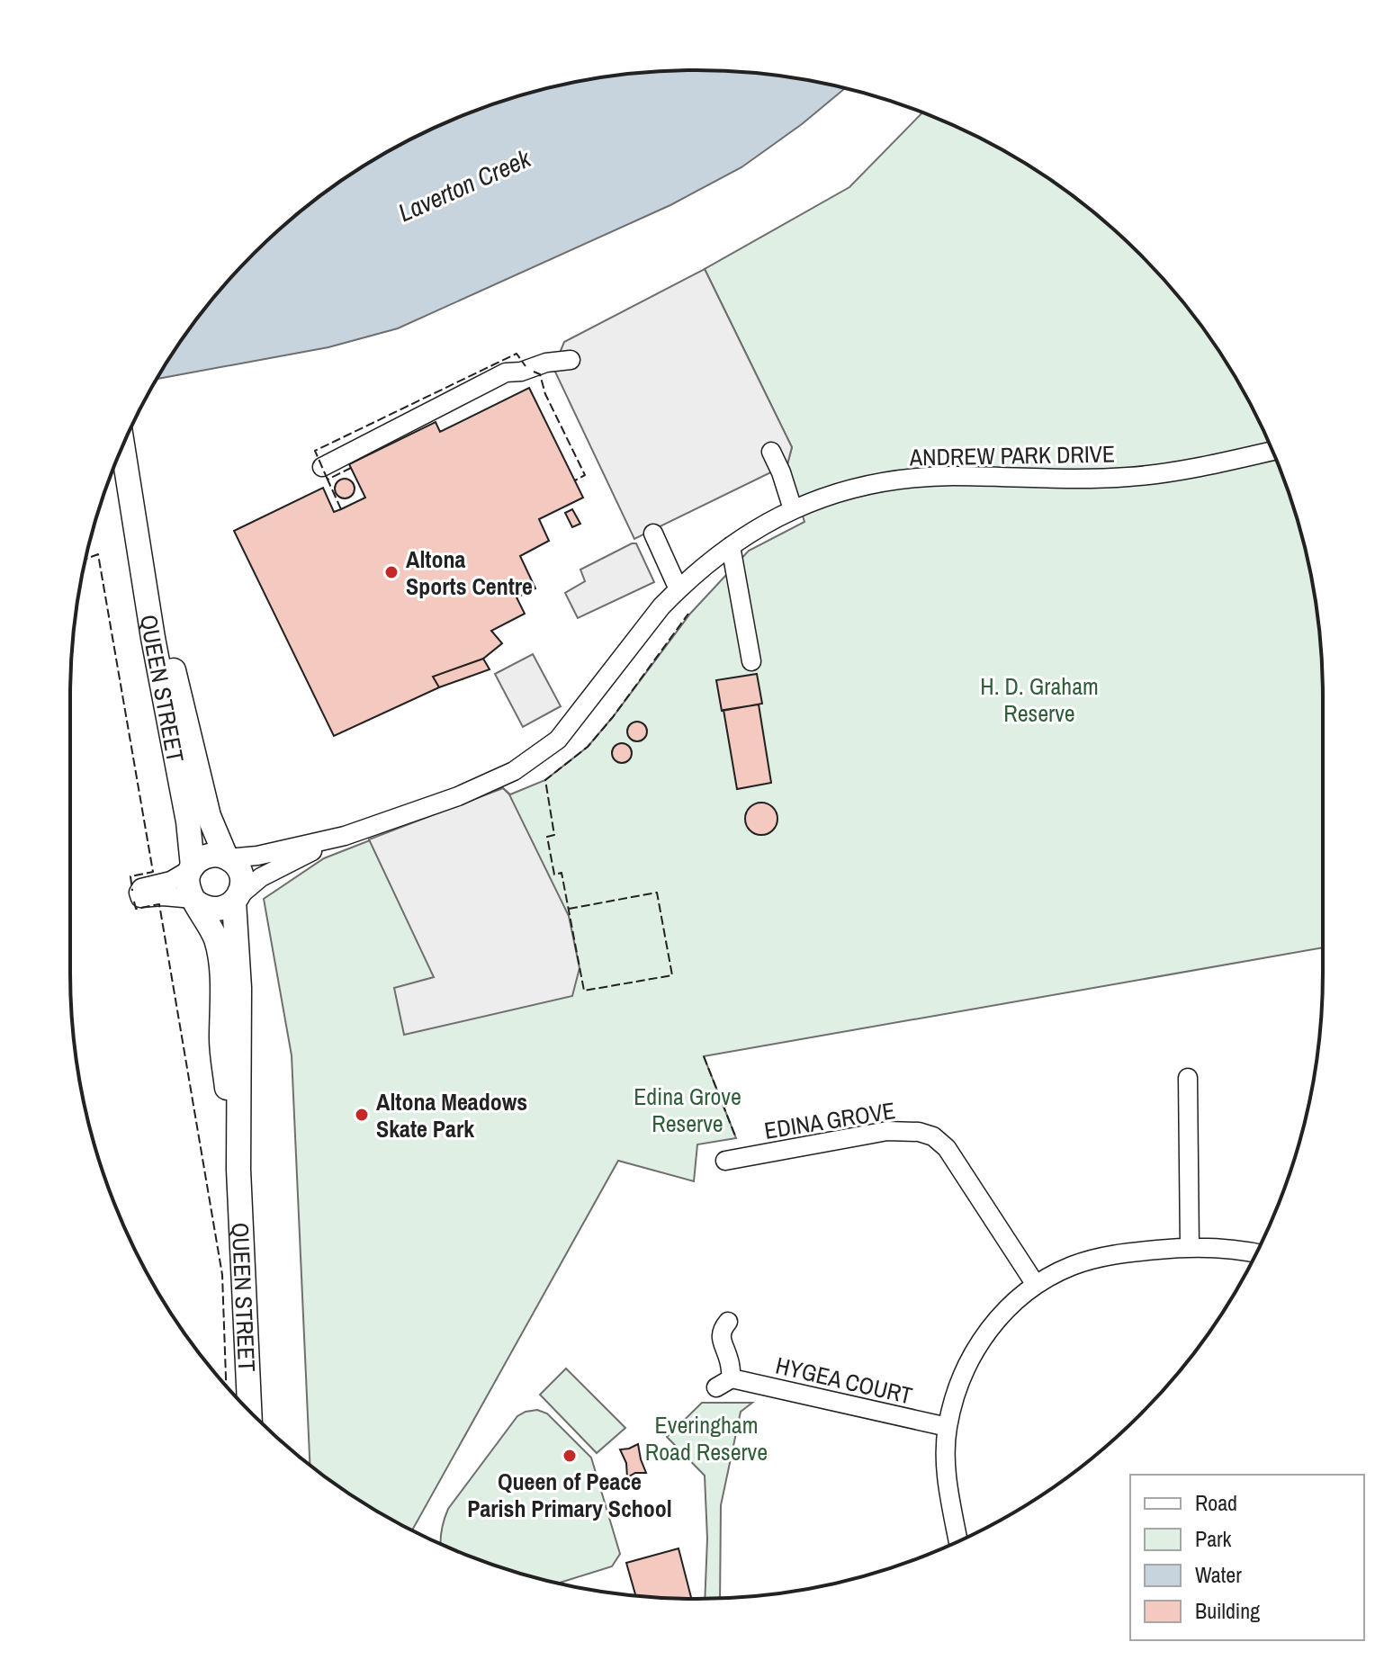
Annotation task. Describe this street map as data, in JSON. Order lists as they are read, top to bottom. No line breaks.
{"streets":{"main road":["QUEEN STREET"],"street":["ANDREW PARK DRIVE","EDINA GROVE","HYGEA COURT"]},"crossings":[["ANDREW PARK DRIVE","QUEEN STREET"]],"water":["Laverton Creek"],"parks":["H. D. Graham Reserve","Edina Grove Reserve","Everingham Road Reserve"],"places":["Altona Sports Centre","Altona Meadows Skate Park","Queen of Peace Parish Primary School"],"legend":["Road","Park","Water","Building"]}
